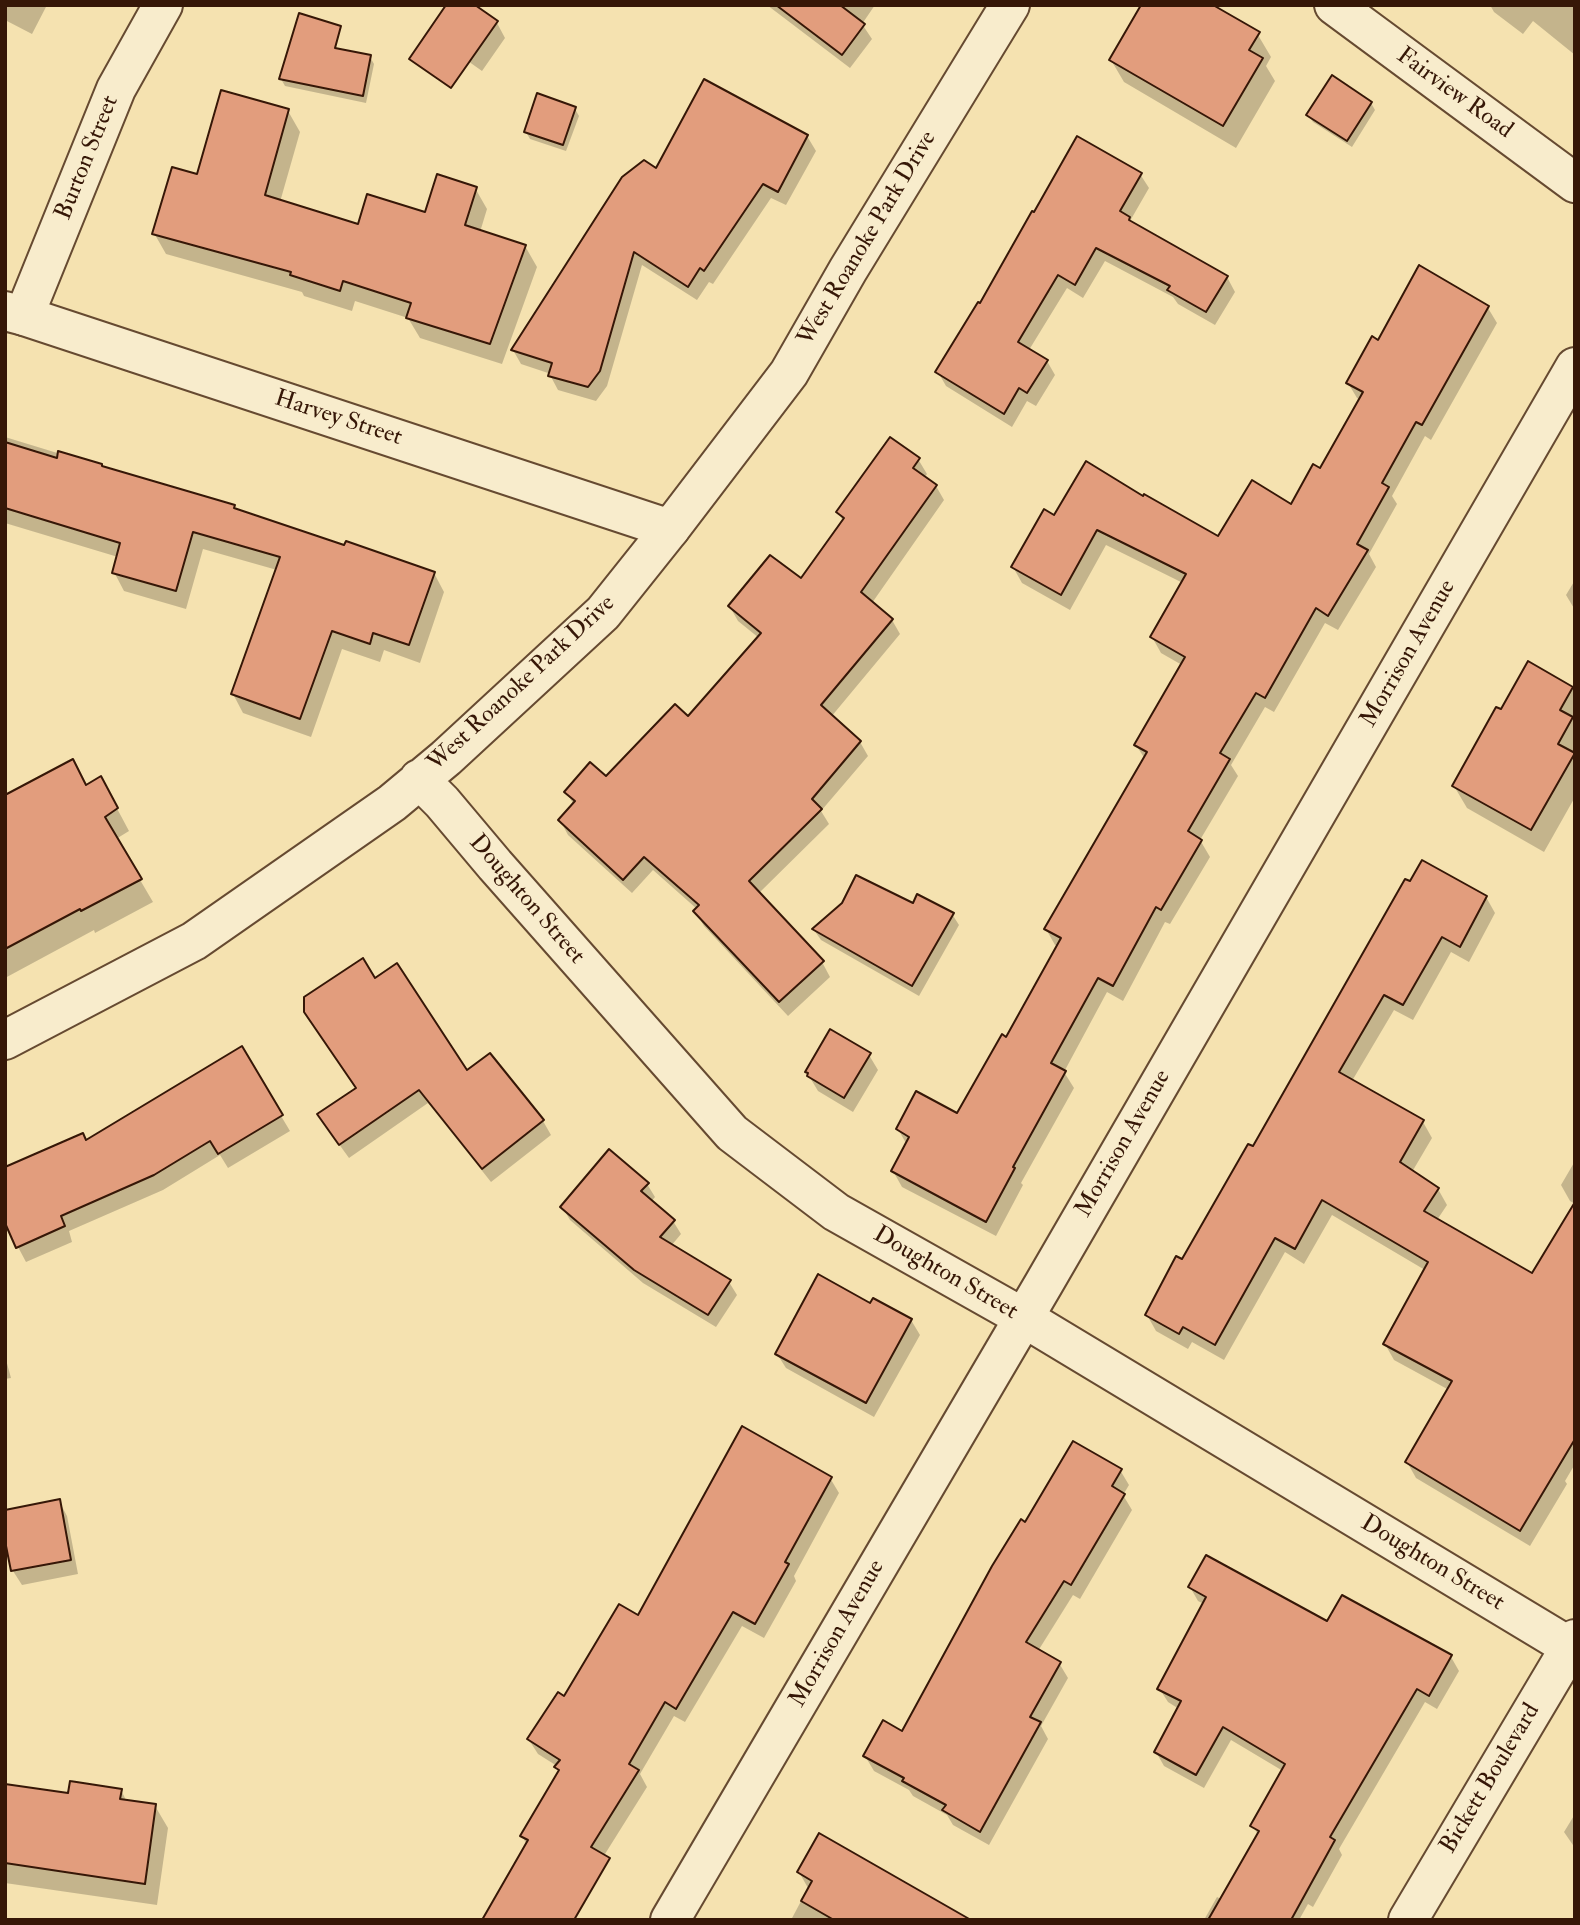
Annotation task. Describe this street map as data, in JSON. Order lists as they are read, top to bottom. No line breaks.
{"streets":{"street":["Fairview Road","Burton Street","West Roanoke Park Drive","Harvey Street","Morrison Avenue","Doughton Street","Bickett Boulevard"]},"crossings":[["Burton Street","Harvey Street"],["West Roanoke Park Drive","Harvey Street"],["West Roanoke Park Drive","Doughton Street"],["Morrison Avenue","Doughton Street"],["Doughton Street","Bickett Boulevard"]]}
